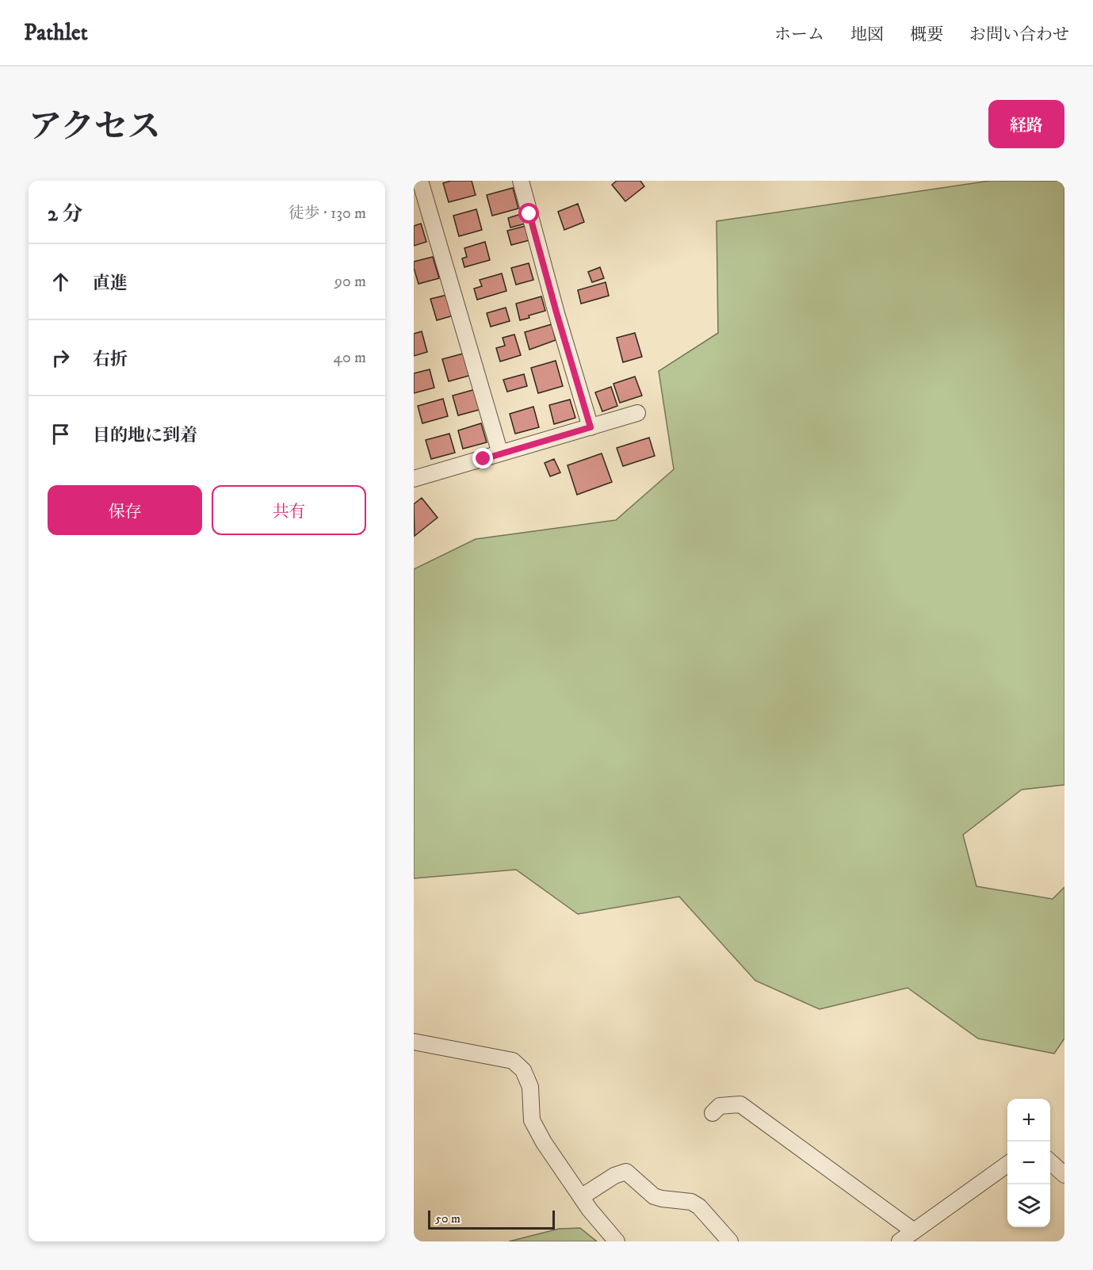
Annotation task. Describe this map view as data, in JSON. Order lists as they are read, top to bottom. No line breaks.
{"scale_bar":"50 m","page":{"header":"Pathlet","nav":["ホーム","地図","概要","お問い合わせ"],"title":"アクセス","buttons":["経路",["保存","共有"]],"heading":["2 分","徒歩 · 130 m"],"list":[["直進","90 m"],["右折","40 m"],"目的地に到着"],"map_buttons":["+","−"],"scale":"50 m"}}
